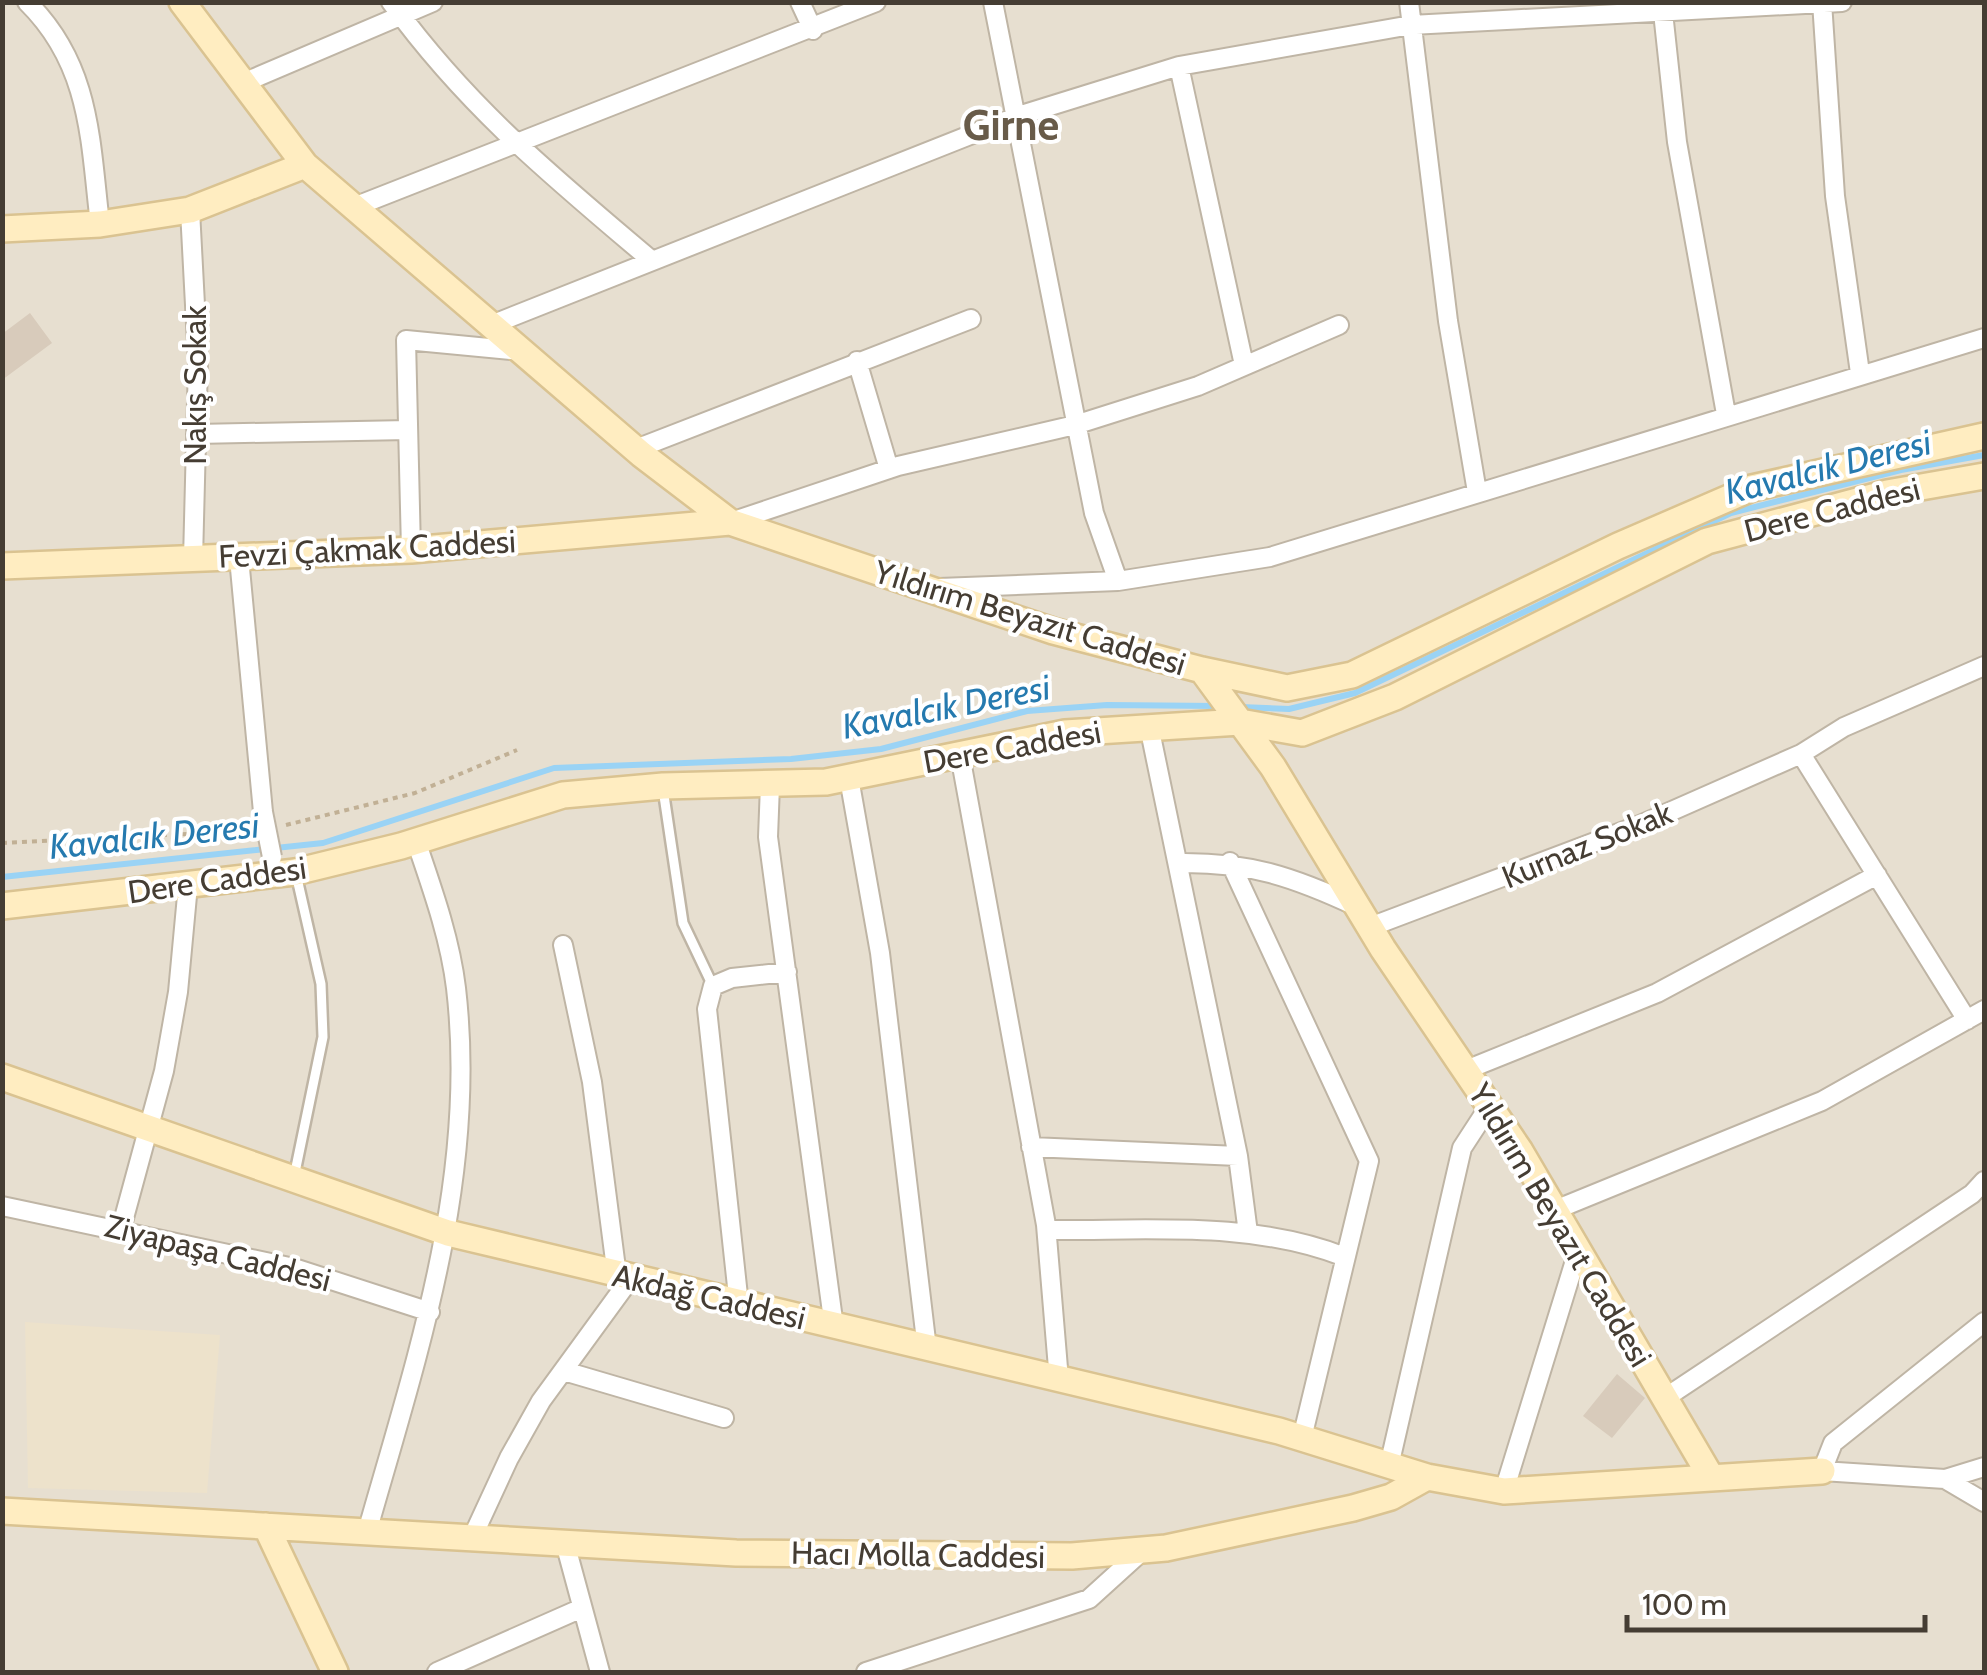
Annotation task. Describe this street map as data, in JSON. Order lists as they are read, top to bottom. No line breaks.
{"streets":{"street":["Nakış Sokak","Dere Caddesi","Fevzi Çakmak Caddesi","Yıldırım Beyazıt Caddesi","Kurnaz Sokak","Ziyapaşa Caddesi","Akdağ Caddesi","Hacı Molla Caddesi"]},"crossings":[["Nakış Sokak","Fevzi Çakmak Caddesi"],["Dere Caddesi","Yıldırım Beyazıt Caddesi"],["Fevzi Çakmak Caddesi","Yıldırım Beyazıt Caddesi"],["Yıldırım Beyazıt Caddesi","Kurnaz Sokak"],["Akdağ Caddesi","Hacı Molla Caddesi"]],"districts":["Girne"],"water":["Kavalcık Deresi"],"scale_bar":"100 m"}
